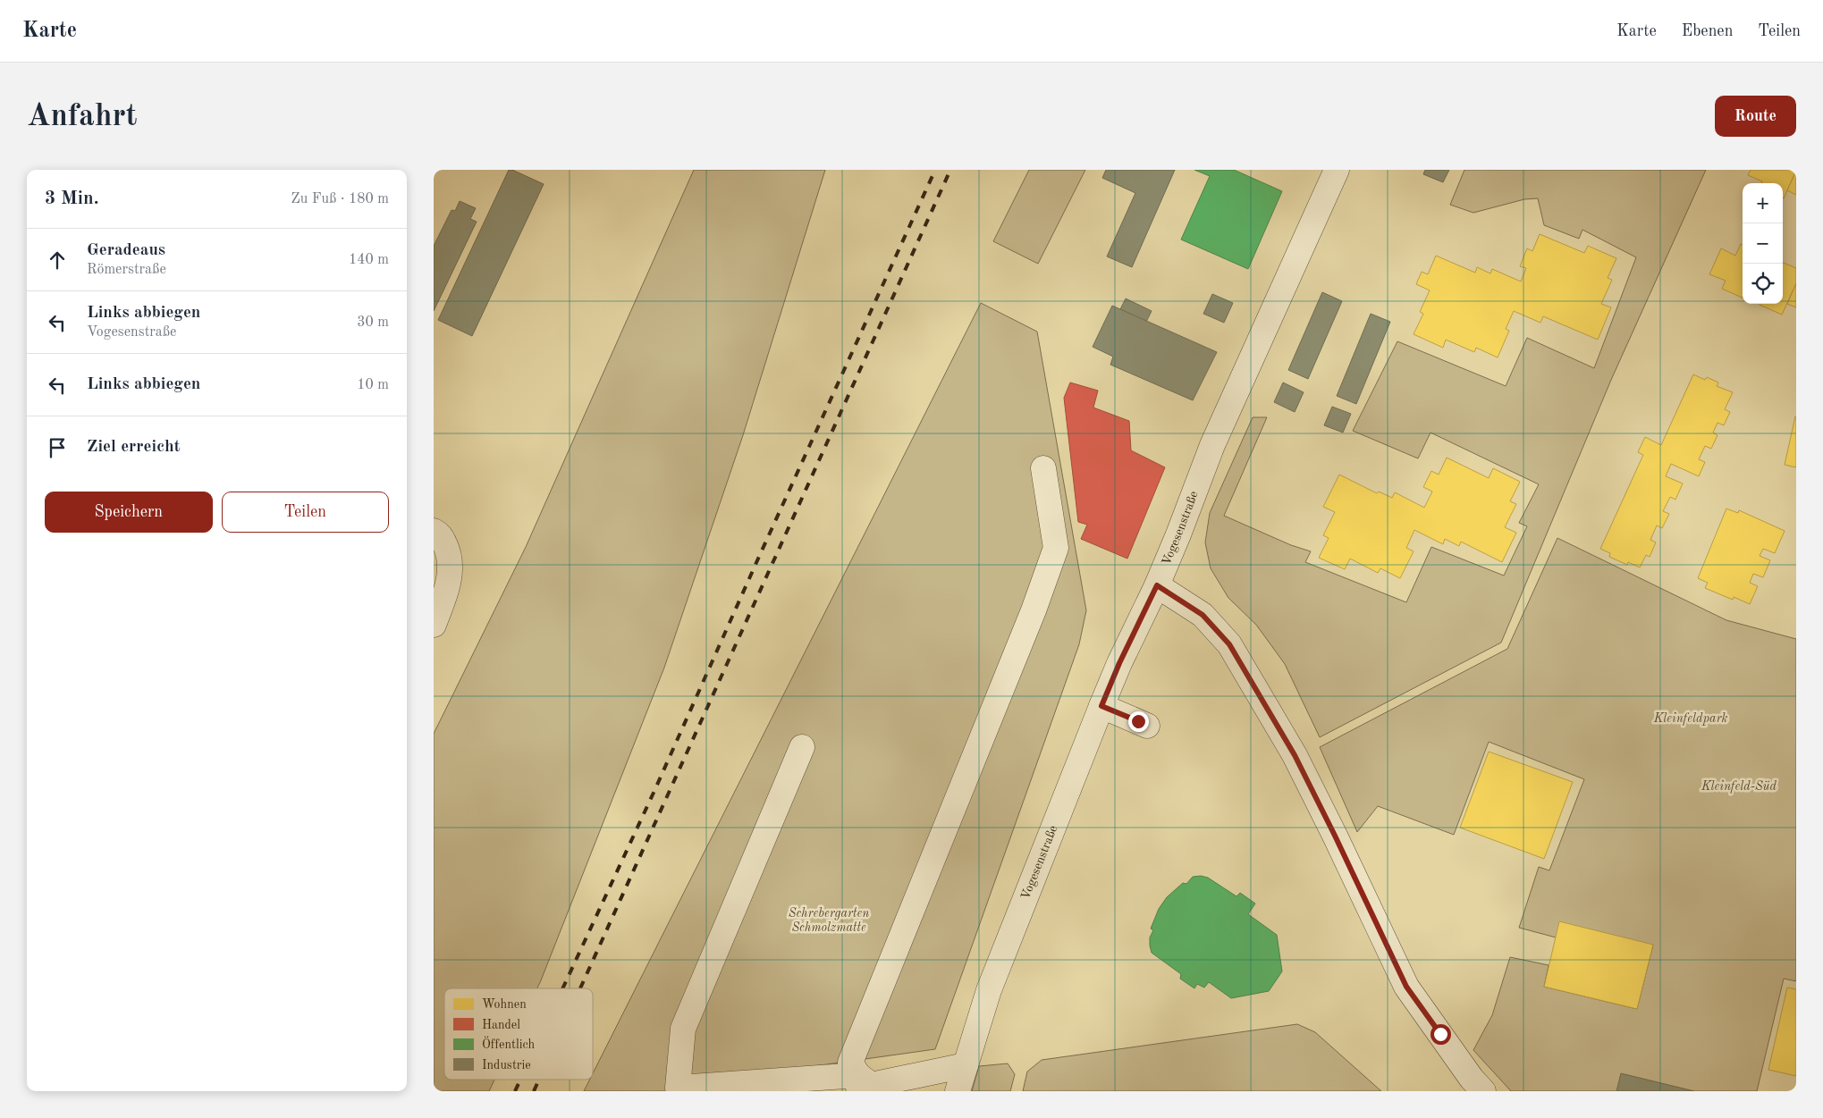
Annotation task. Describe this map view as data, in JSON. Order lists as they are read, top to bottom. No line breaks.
{"streets":{"street":["Vogesenstraße"]},"parks":["Kleinfeldpark","Kleinfeld-Süd","Schrebergarten Schmolzmatte"],"legend":["Wohnen","Handel","Öffentlich","Industrie"],"page":{"header":"Karte","nav":["Karte","Ebenen","Teilen"],"buttons":["Route",["Speichern","Teilen"]],"title":"Anfahrt","heading":["3 Min.","Zu Fuß · 180 m"],"map_buttons":["+","−"],"list":[["Geradeaus","Römerstraße","140 m"],["Links abbiegen","Vogesenstraße","30 m"],["Links abbiegen","10 m"],"Ziel erreicht"]}}
